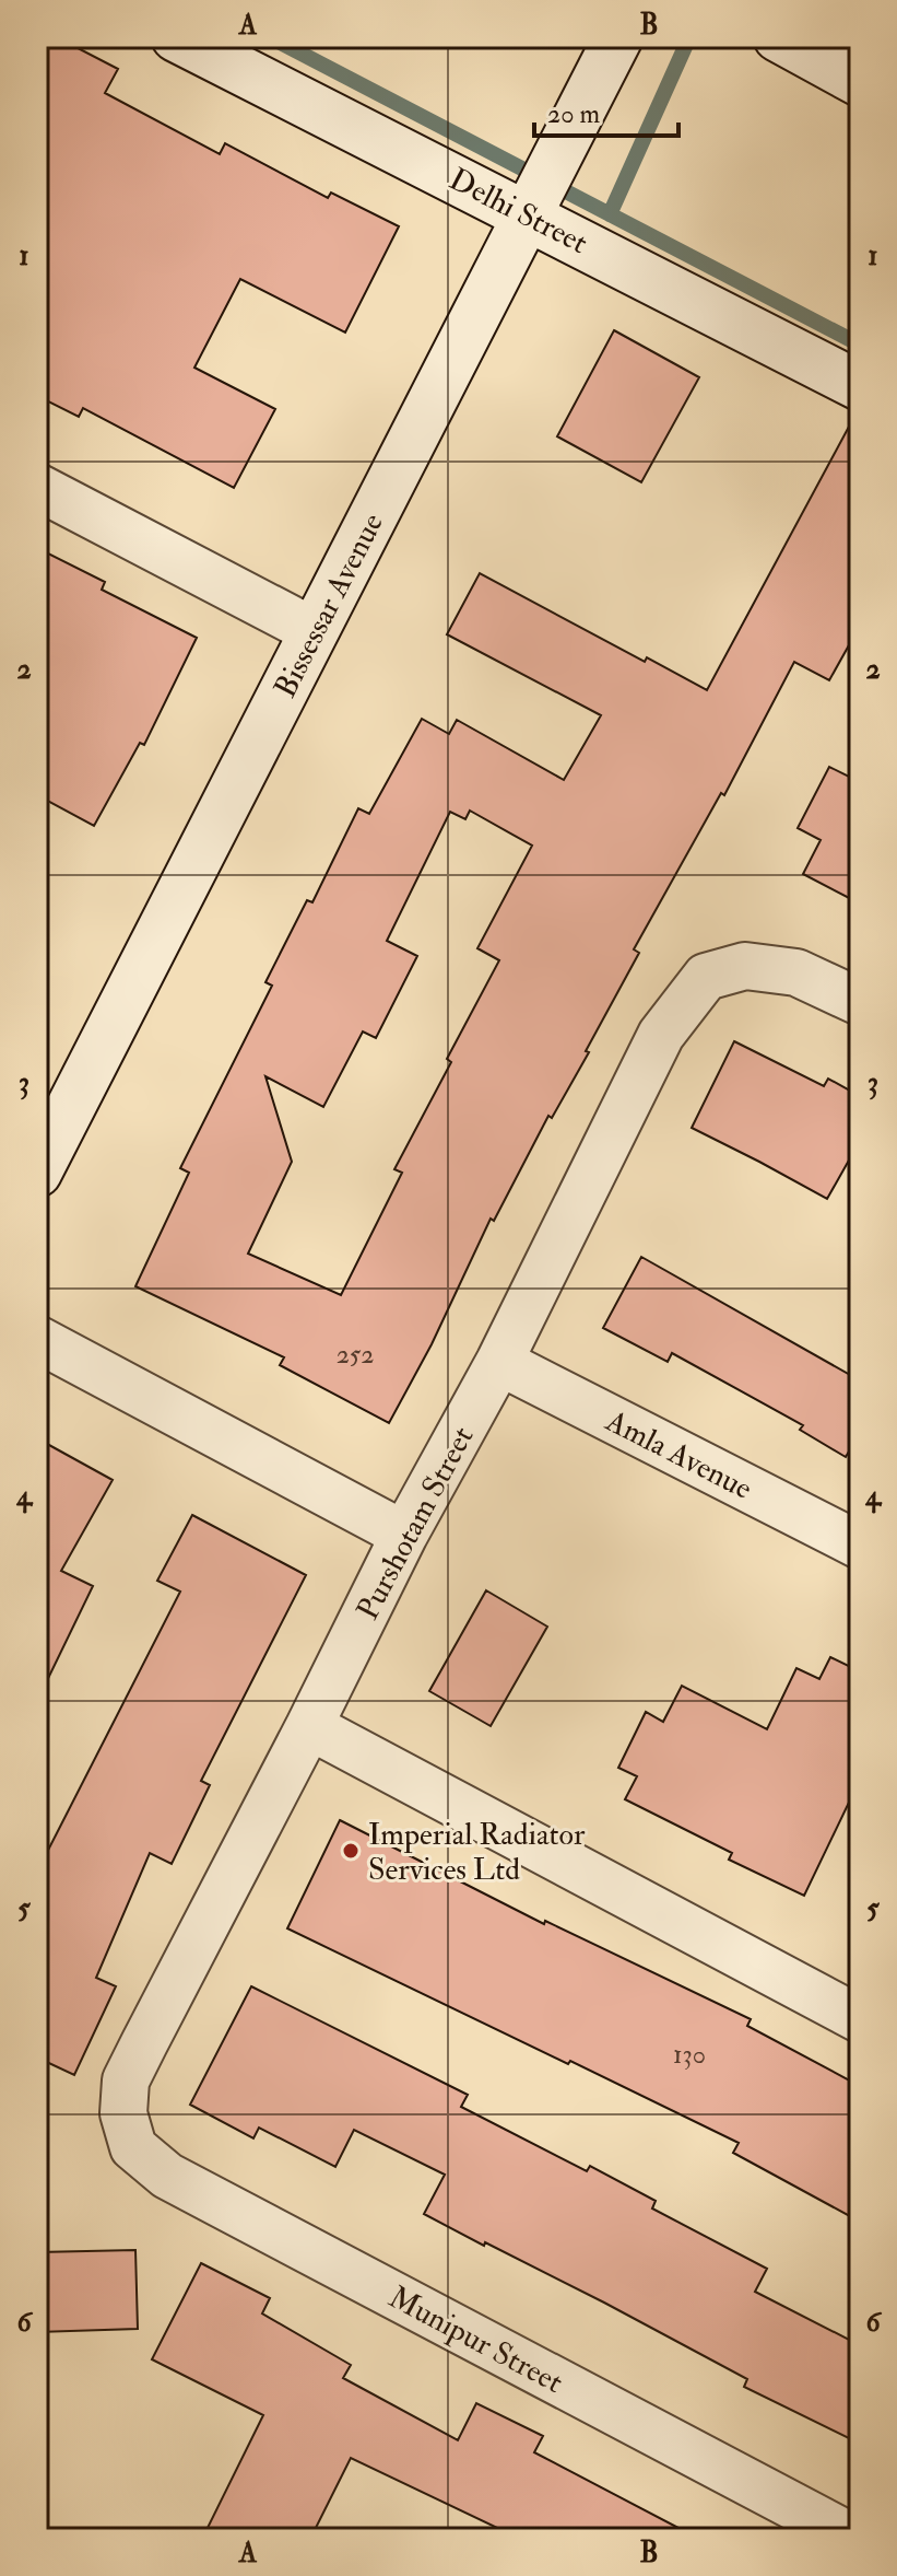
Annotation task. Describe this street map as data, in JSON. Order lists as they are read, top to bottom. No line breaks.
{"streets":{"street":["Delhi Street","Bissessar Avenue","Amla Avenue","Purshotam Street","Munipur Street"]},"crossings":[["Delhi Street","Bissessar Avenue"],["Amla Avenue","Purshotam Street"],["Purshotam Street","Munipur Street"]],"places":["Imperial Radiator Services Ltd"],"house_numbers":["252","130"],"scale_bar":"20 m","grid":{"columns":["A","B"],"rows":["1","2","3","4","5","6"]}}
